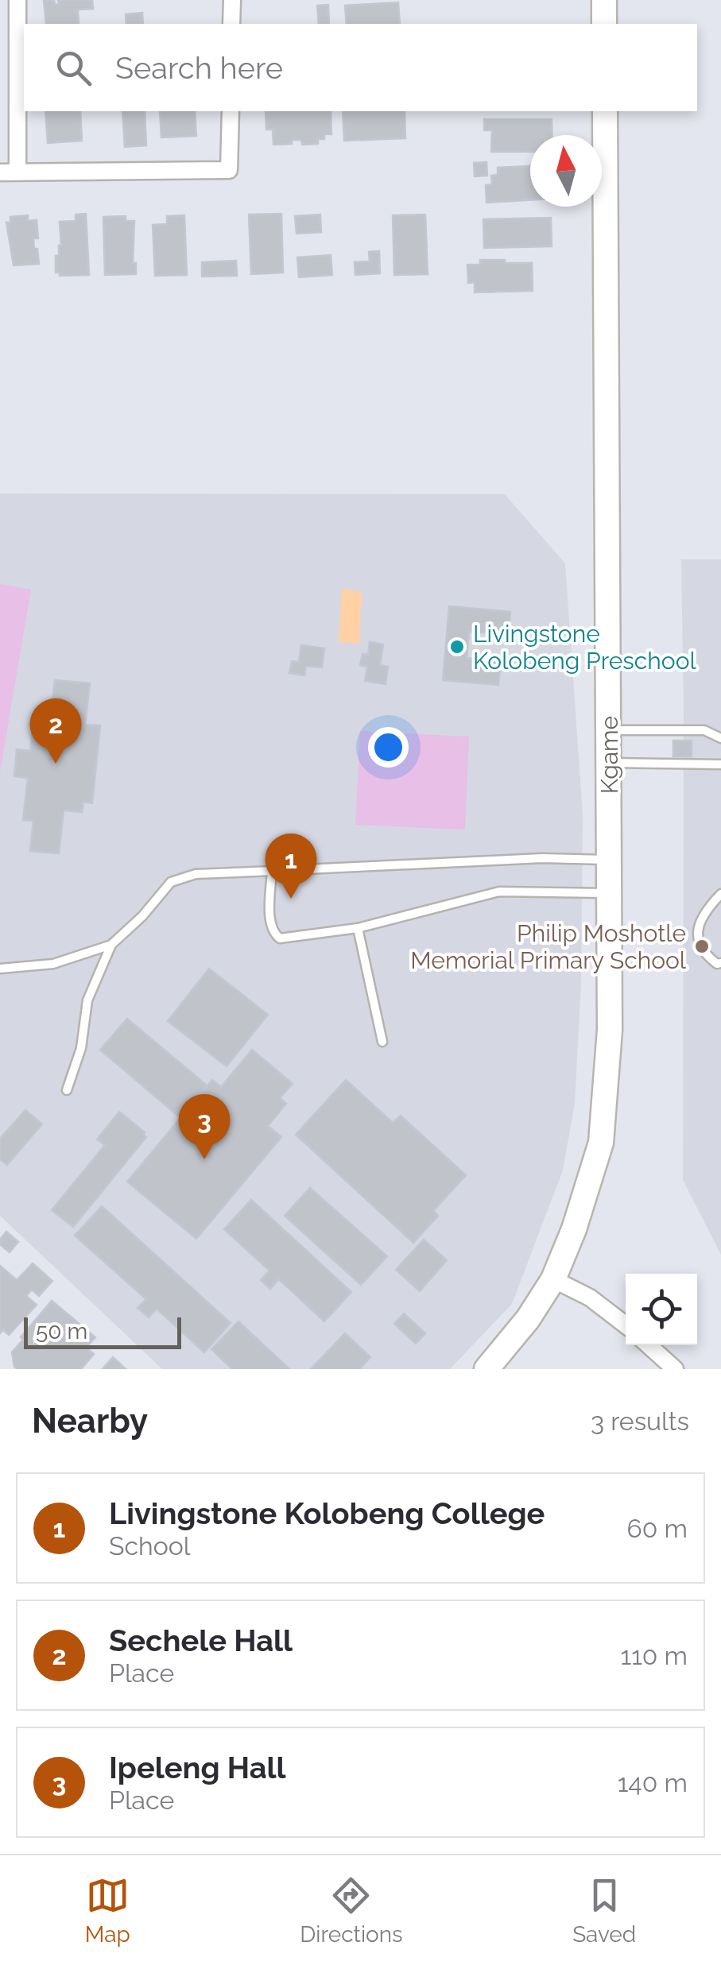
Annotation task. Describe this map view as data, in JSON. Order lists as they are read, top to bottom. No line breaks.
{"streets":{"street":["Kgame"]},"places":["Livingstone Kolobeng Preschool","Philip Moshotle Memorial Primary School"],"scale_bar":"50 m","north":"top","page":{"search":"Search here","pins":["2","1","3"],"scale":"50 m","heading":["Nearby","3 results"],"list":[{"mark":"1","name":"Livingstone Kolobeng College","note":"School","value":"60 m"},{"mark":"2","name":"Sechele Hall","note":"Place","value":"110 m"},{"mark":"3","name":"Ipeleng Hall","note":"Place","value":"140 m"}],"nav":["Map","Directions","Saved"]}}
